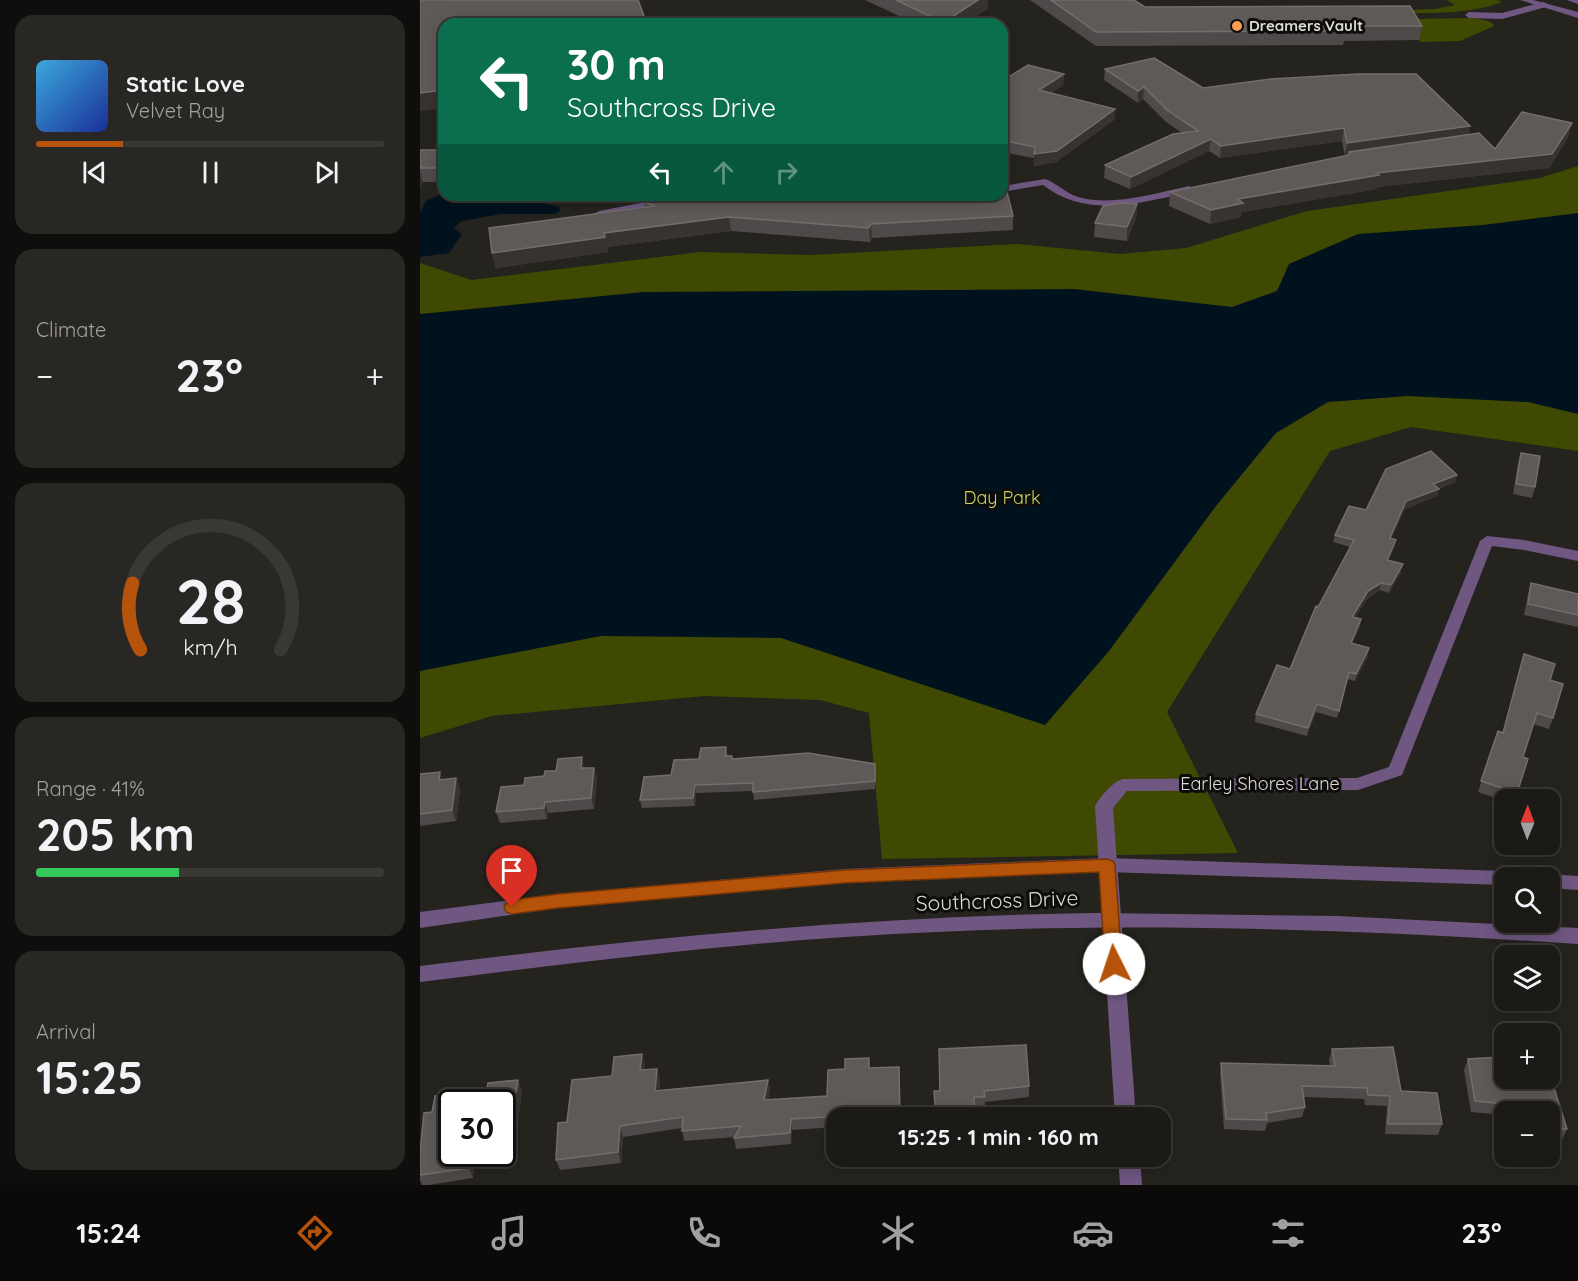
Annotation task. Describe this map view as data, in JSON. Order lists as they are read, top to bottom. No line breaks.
{"streets":{"street":["Earley Shores Lane","Southcross Drive"]},"crossings":[["Earley Shores Lane","Southcross Drive"]],"parks":["Day Park"],"places":["Dreamers Vault"],"north":"top","page":{"turn":["30 m","Southcross Drive"],"song":["Static Love","Velvet Ray"],"tile":["Climate",["Range · 41%","205 km"],["Arrival","15:25"]],"heat":["−","23°","+"],"map_buttons":["+","−"],"limit":"30","trip":"15:25 · 1 min · 160 m","tabs":["15:24","23°"],"gauge":["28","km/h"]}}
